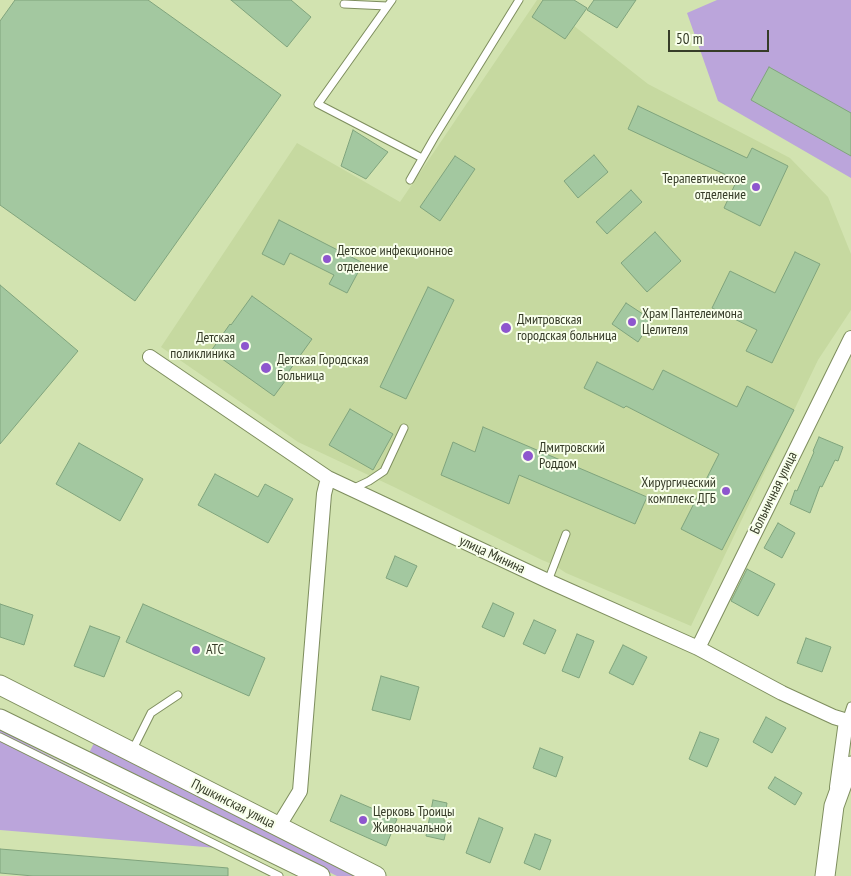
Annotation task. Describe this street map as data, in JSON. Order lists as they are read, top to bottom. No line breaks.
{"streets":{"main road":["Пушкинская улица"],"street":["Больничная улица","улица Минина"]},"crossings":[["Больничная улица","улица Минина"]],"places":["Терапевтическое отделение","Детское инфекционное отделение","Храм Пантелеимона Целителя","Дмитровская городская больница","Детская поликлиника","Детская Городская Больница","Дмитровский Роддом","Хирургический комплекс ДГБ","АТС","Церковь Троицы Живоначальной"],"scale_bar":"50 m"}
